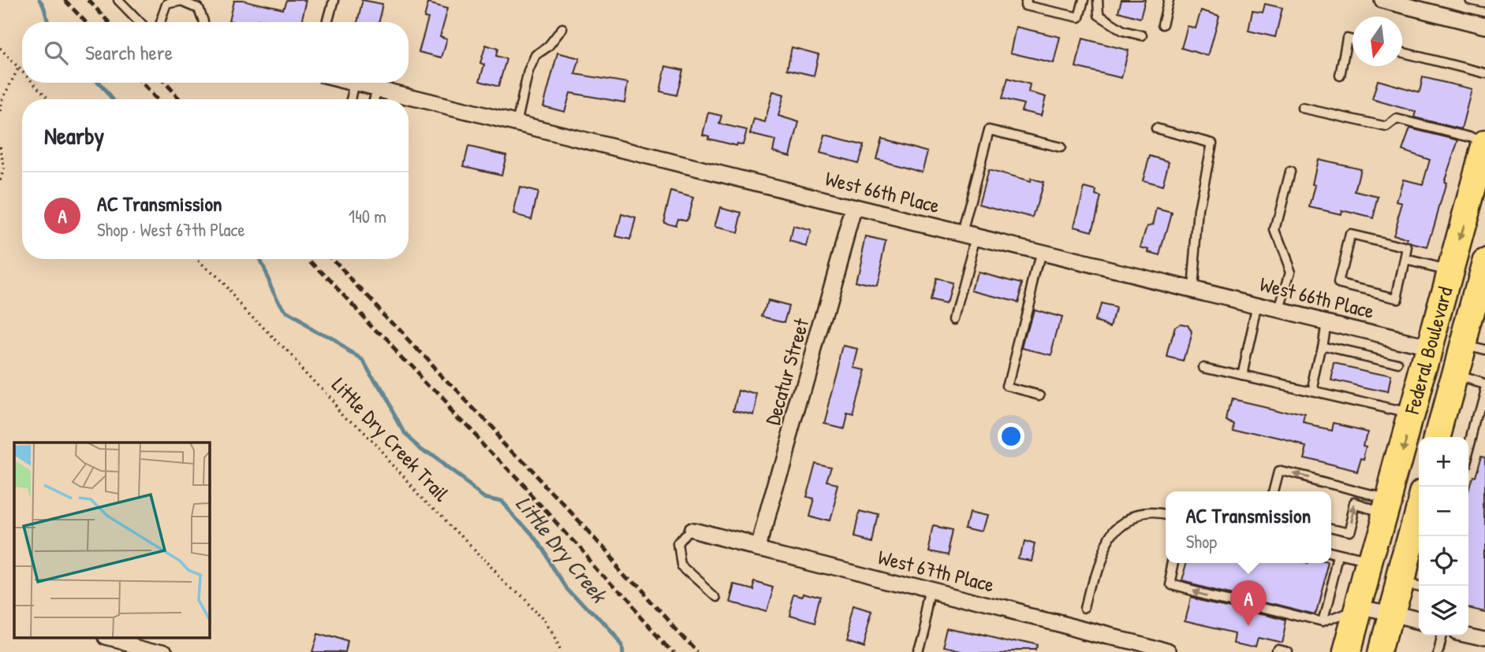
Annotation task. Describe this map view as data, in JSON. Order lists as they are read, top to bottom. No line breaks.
{"streets":{"main road":["Federal Boulevard"],"street":["West 66th Place","Decatur Street","West 67th Place"],"path":["Little Dry Creek Trail"]},"crossings":[["West 66th Place","Federal Boulevard"],["West 66th Place","Decatur Street"],["Decatur Street","West 67th Place"]],"water":["Little Dry Creek"],"north":"bottom","page":{"search":"Search here","heading":"Nearby","list":[{"mark":"A","name":"AC Transmission","note":"Shop · West 67th Place","value":"140 m"}],"map_buttons":["+","−"],"popup":["AC Transmission","Shop"],"pins":"A"}}
